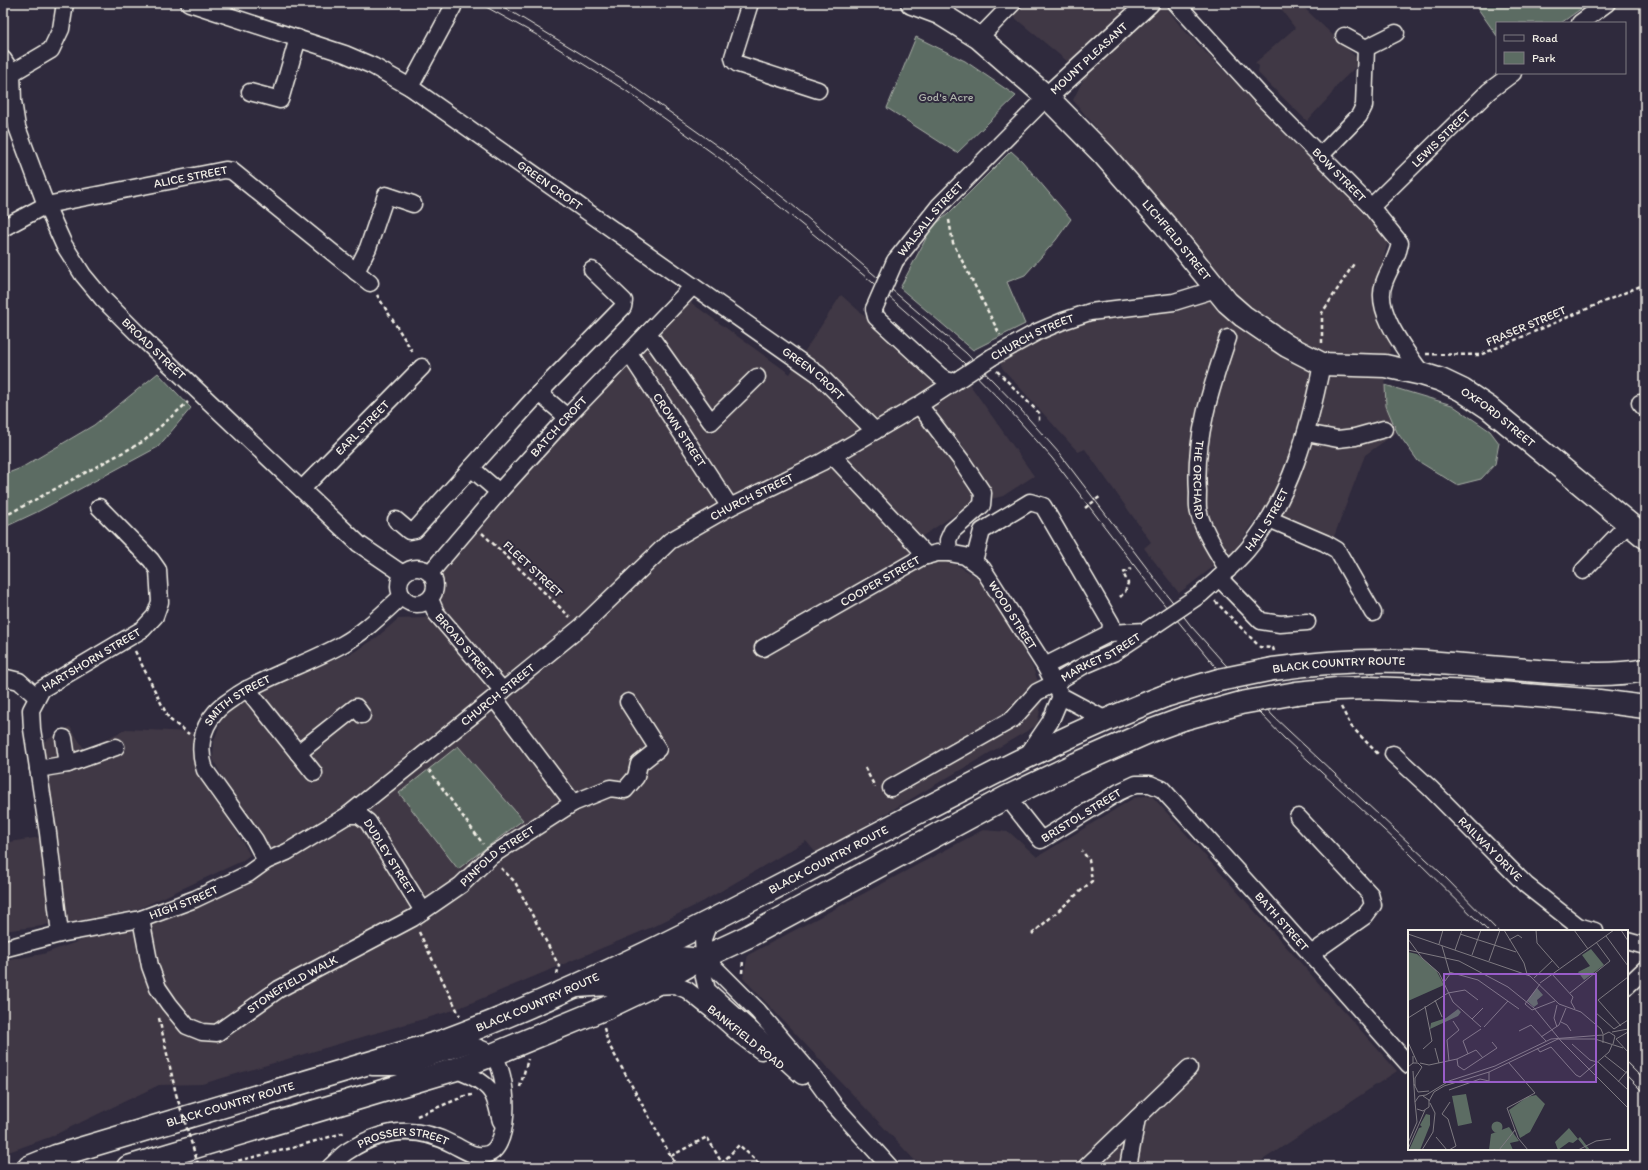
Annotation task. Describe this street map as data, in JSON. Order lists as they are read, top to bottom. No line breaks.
{"streets":{"highway":["LICHFIELD STREET","OXFORD STREET","BLACK COUNTRY ROUTE"],"main road":["MOUNT PLEASANT"],"street":["LEWIS STREET","BOW STREET","ALICE STREET","GREEN CROFT","WALSALL STREET","CHURCH STREET","BROAD STREET","BATCH CROFT","EARL STREET","CROWN STREET","THE ORCHARD","HALL STREET","COOPER STREET","WOOD STREET","MARKET STREET","HARTSHORN STREET","SMITH STREET","BRISTOL STREET","RAILWAY DRIVE","PINFOLD STREET","DUDLEY STREET","HIGH STREET","BATH STREET","STONEFIELD WALK","BANKFIELD ROAD","PROSSER STREET"],"path":["FRASER STREET","FLEET STREET"]},"crossings":[["MOUNT PLEASANT","WALSALL STREET"],["MOUNT PLEASANT","LICHFIELD STREET"],["LEWIS STREET","BOW STREET"],["BOW STREET","FRASER STREET"],["BOW STREET","OXFORD STREET"],["ALICE STREET","BROAD STREET"],["GREEN CROFT","CHURCH STREET"],["GREEN CROFT","BATCH CROFT"],["WALSALL STREET","LICHFIELD STREET"],["WALSALL STREET","CHURCH STREET"],["LICHFIELD STREET","CHURCH STREET"],["LICHFIELD STREET","OXFORD STREET"],["LICHFIELD STREET","HALL STREET"],["CHURCH STREET","BROAD STREET"],["CHURCH STREET","CROWN STREET"],["CHURCH STREET","FLEET STREET"],["CHURCH STREET","DUDLEY STREET"],["CHURCH STREET","HIGH STREET"],["BROAD STREET","BATCH CROFT"],["BROAD STREET","EARL STREET"],["BROAD STREET","SMITH STREET"],["OXFORD STREET","HALL STREET"],["BATCH CROFT","CROWN STREET"],["BATCH CROFT","FLEET STREET"],["BATCH CROFT","SMITH STREET"],["THE ORCHARD","HALL STREET"],["HALL STREET","MARKET STREET"],["COOPER STREET","WOOD STREET"],["WOOD STREET","MARKET STREET"],["HARTSHORN STREET","HIGH STREET"],["BLACK COUNTRY ROUTE","BRISTOL STREET"],["BLACK COUNTRY ROUTE","BANKFIELD ROAD"],["SMITH STREET","HIGH STREET"],["BRISTOL STREET","BATH STREET"],["PINFOLD STREET","DUDLEY STREET"],["PINFOLD STREET","STONEFIELD WALK"],["DUDLEY STREET","HIGH STREET"],["DUDLEY STREET","STONEFIELD WALK"],["HIGH STREET","STONEFIELD WALK"]],"parks":["God's Acre"],"legend":["Road","Park"]}
